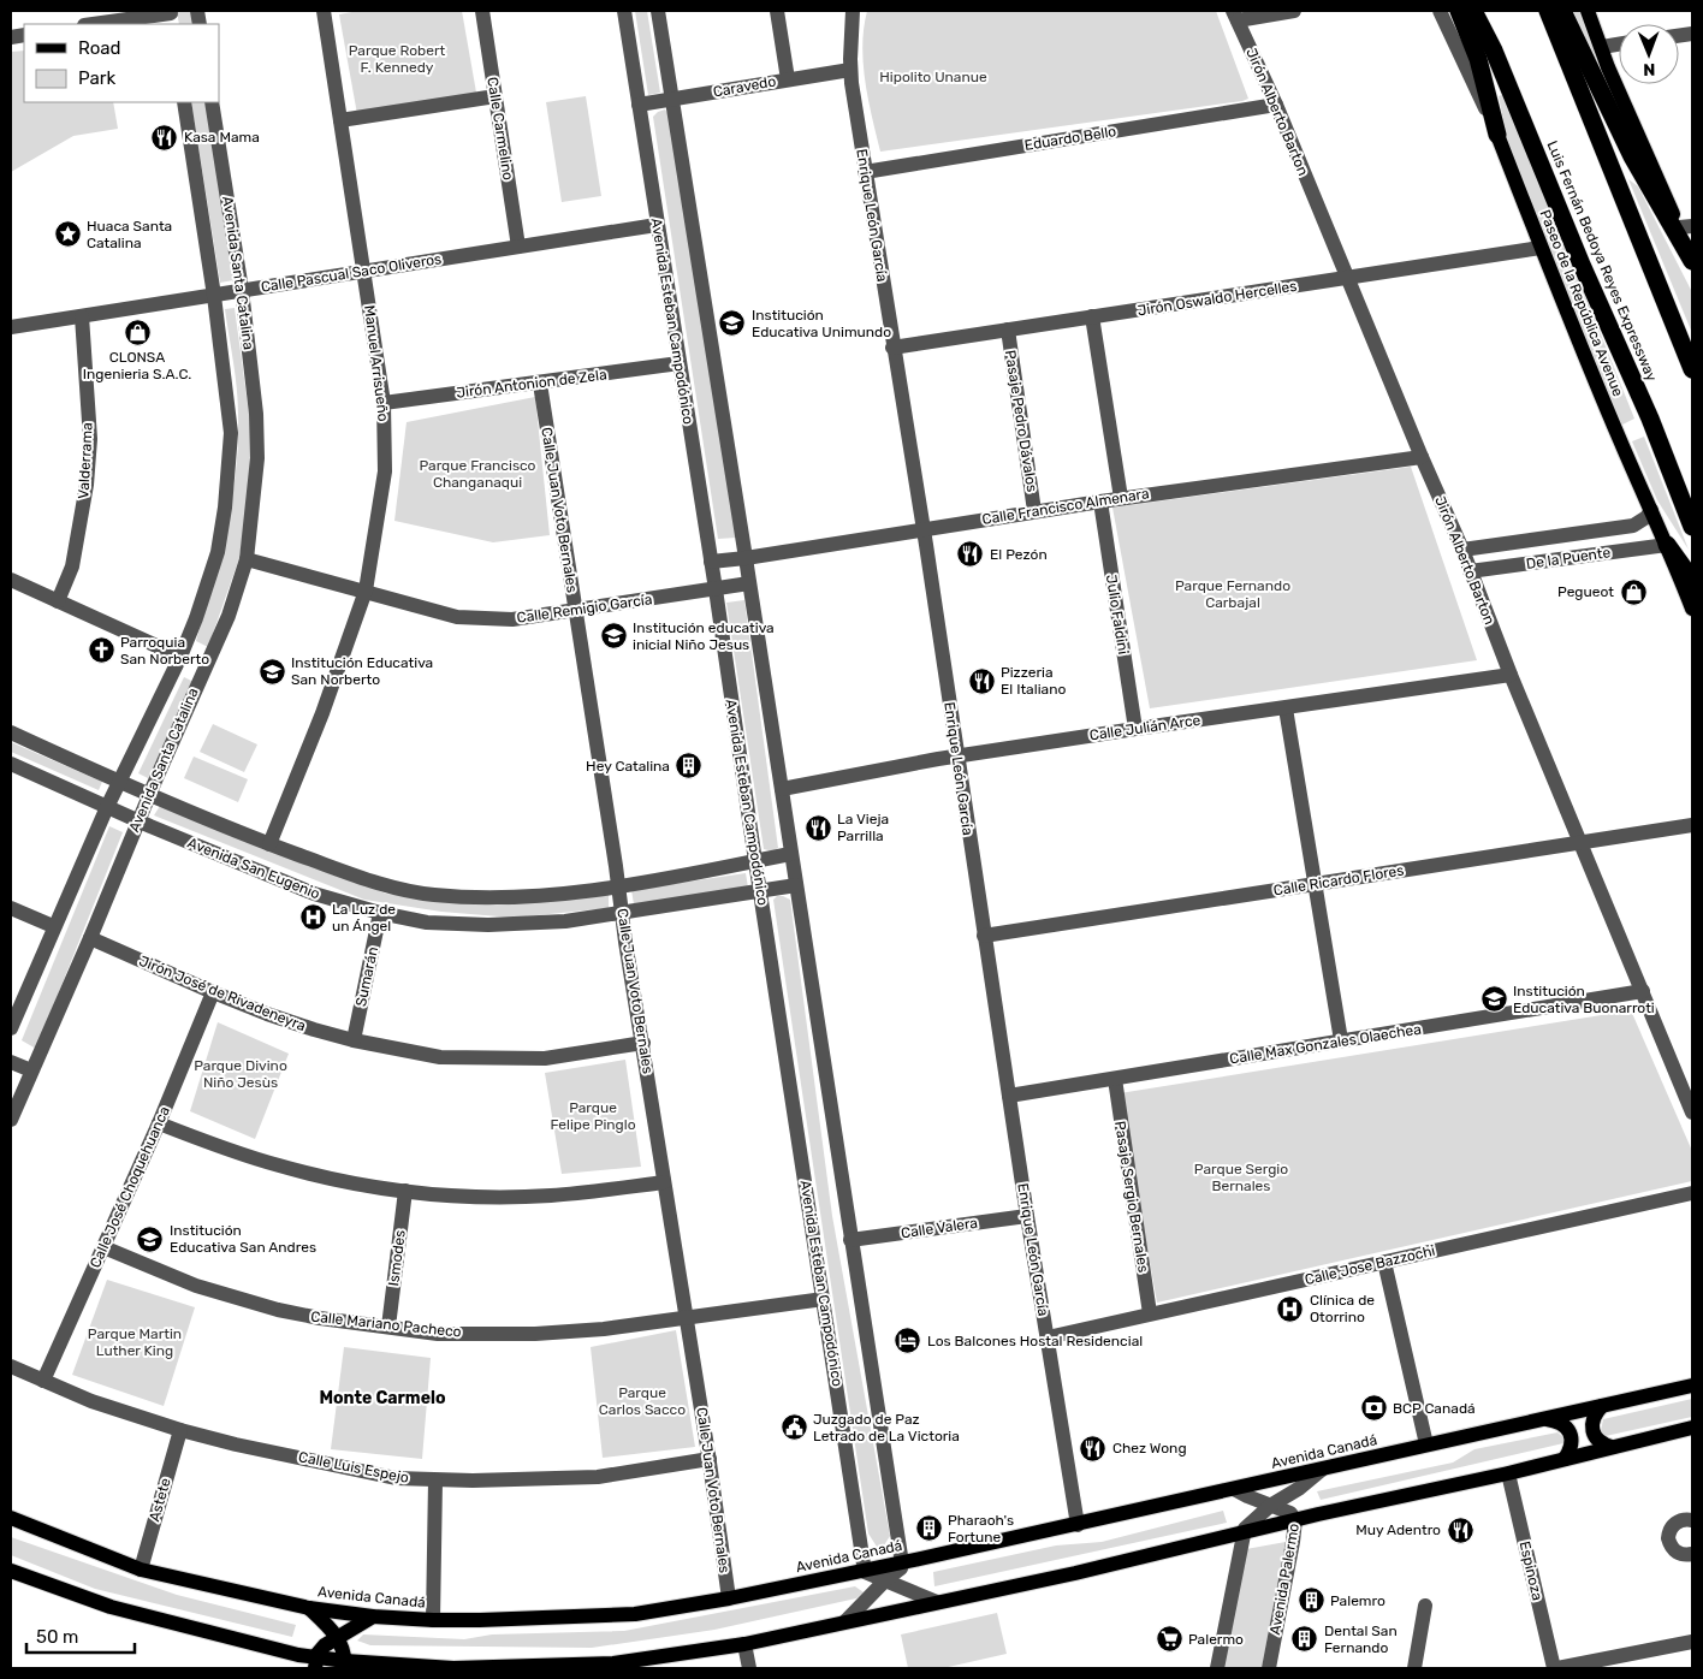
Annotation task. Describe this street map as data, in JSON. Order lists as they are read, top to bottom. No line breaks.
{"streets":{"highway":["Luis Fernán Bedoya Reyes Expressway"],"main road":["Paseo de la República Avenue","Avenida Canadá"],"street":["Caravedo","Jirón Alberto Barton","Calle Carmelino","Eduardo Bello","Enrique León García","Avenida Santa Catalina","Calle Pascual Saco Oliveros","Jirón Oswaldo Hercelles","Avenida Esteban Campodónico","Manuel Arrisueño","Jirón Antonion de Zela","Pasaje Pedro Dávalos","Valderrama","Calle Francisco Almenara","Calle Juan Voto Bernales","De la Puente","Calle Remigio García","Julio Faldini","Calle Julián Arce","Avenida San Eugenio","Calle Ricardo Flores","Sumarán","Jirón José de Rivadeneyra","Calle Max Gonzales Olaechea","Calle José Choquehuanca","Pasaje Sergio Bernales","Calle Valera","Ismodes","Calle Jose Bazzochi","Calle Mariano Pacheco","Calle Luis Espejo","Astete","Espinoza","Avenida Palermo"]},"crossings":[["Caravedo","Enrique León García"],["Caravedo","Avenida Esteban Campodónico"],["Jirón Alberto Barton","Eduardo Bello"],["Jirón Alberto Barton","Jirón Oswaldo Hercelles"],["Jirón Alberto Barton","Calle Francisco Almenara"],["Jirón Alberto Barton","De la Puente"],["Jirón Alberto Barton","Calle Julián Arce"],["Jirón Alberto Barton","Calle Ricardo Flores"],["Jirón Alberto Barton","Calle Max Gonzales Olaechea"],["Calle Carmelino","Calle Pascual Saco Oliveros"],["Eduardo Bello","Enrique León García"],["Enrique León García","Jirón Oswaldo Hercelles"],["Enrique León García","Calle Francisco Almenara"],["Enrique León García","Calle Julián Arce"],["Enrique León García","Calle Ricardo Flores"],["Enrique León García","Calle Max Gonzales Olaechea"],["Enrique León García","Calle Valera"],["Enrique León García","Calle Jose Bazzochi"],["Enrique León García","Avenida Canadá"],["Avenida Santa Catalina","Calle Pascual Saco Oliveros"],["Avenida Santa Catalina","Calle Remigio García"],["Avenida Santa Catalina","Avenida San Eugenio"],["Avenida Santa Catalina","Jirón José de Rivadeneyra"],["Calle Pascual Saco Oliveros","Avenida Esteban Campodónico"],["Calle Pascual Saco Oliveros","Manuel Arrisueño"],["Calle Pascual Saco Oliveros","Valderrama"],["Jirón Oswaldo Hercelles","Paseo de la República Avenue"],["Jirón Oswaldo Hercelles","Pasaje Pedro Dávalos"],["Paseo de la República Avenue","De la Puente"],["Avenida Esteban Campodónico","Jirón Antonion de Zela"],["Avenida Esteban Campodónico","Calle Francisco Almenara"],["Avenida Esteban Campodónico","Calle Remigio García"],["Avenida Esteban Campodónico","Avenida San Eugenio"],["Avenida Esteban Campodónico","Calle Mariano Pacheco"],["Avenida Esteban Campodónico","Avenida Canadá"],["Manuel Arrisueño","Jirón Antonion de Zela"],["Manuel Arrisueño","Calle Remigio García"],["Manuel Arrisueño","Avenida San Eugenio"],["Jirón Antonion de Zela","Calle Juan Voto Bernales"],["Pasaje Pedro Dávalos","Calle Francisco Almenara"],["Calle Francisco Almenara","Julio Faldini"],["Calle Juan Voto Bernales","Calle Remigio García"],["Calle Juan Voto Bernales","Avenida San Eugenio"],["Calle Juan Voto Bernales","Jirón José de Rivadeneyra"],["Calle Juan Voto Bernales","Calle Mariano Pacheco"],["Calle Juan Voto Bernales","Avenida Canadá"],["Calle Juan Voto Bernales","Calle Luis Espejo"],["Julio Faldini","Calle Julián Arce"],["Avenida San Eugenio","Sumarán"],["Sumarán","Jirón José de Rivadeneyra"],["Jirón José de Rivadeneyra","Calle José Choquehuanca"],["Calle Max Gonzales Olaechea","Pasaje Sergio Bernales"],["Calle José Choquehuanca","Calle Mariano Pacheco"],["Calle José Choquehuanca","Calle Luis Espejo"],["Pasaje Sergio Bernales","Calle Jose Bazzochi"],["Ismodes","Calle Mariano Pacheco"],["Avenida Canadá","Astete"],["Avenida Canadá","Avenida Palermo"],["Calle Luis Espejo","Astete"]],"districts":["Monte Carmelo"],"parks":["Parque Robert F. Kennedy","Hipolito Unanue","Parque Francisco Changanaqui","Parque Fernando Carbajal","Parque Divino Niño Jesùs","Parque Felipe Pinglo","Parque Sergio Bernales","Parque Martin Luther King","Parque Carlos Sacco"],"places":{"restaurant":["Kasa Mama","El Pezón","Pizzeria El Italiano","La Vieja Parrilla","Chez Wong","Muy Adentro"],"place":["Huaca Santa Catalina"],"school or university":["Institución Educativa Unimundo","Institución educativa inicial Niño Jesus","Institución Educativa San Norberto","Institución Educativa Buonarroti","Institución Educativa San Andres"],"shop":["CLONSA Ingenieria S.A.C.","Pegueot"],"church":["Parroquia San Norberto"],"building":["Hey Catalina","Pharaoh's Fortune","Palemro","Dental San Fernando"],"hospital":["La Luz de un Ángel","Clínica de Otorrino"],"hotel":["Los Balcones Hostal Residencial"],"bank":["BCP Canadá"],"public building":["Juzgado de Paz Letrado de La Victoria"],"supermarket":["Palermo"]},"legend":["Road","Park"],"scale_bar":"50 m","north":"bottom"}
